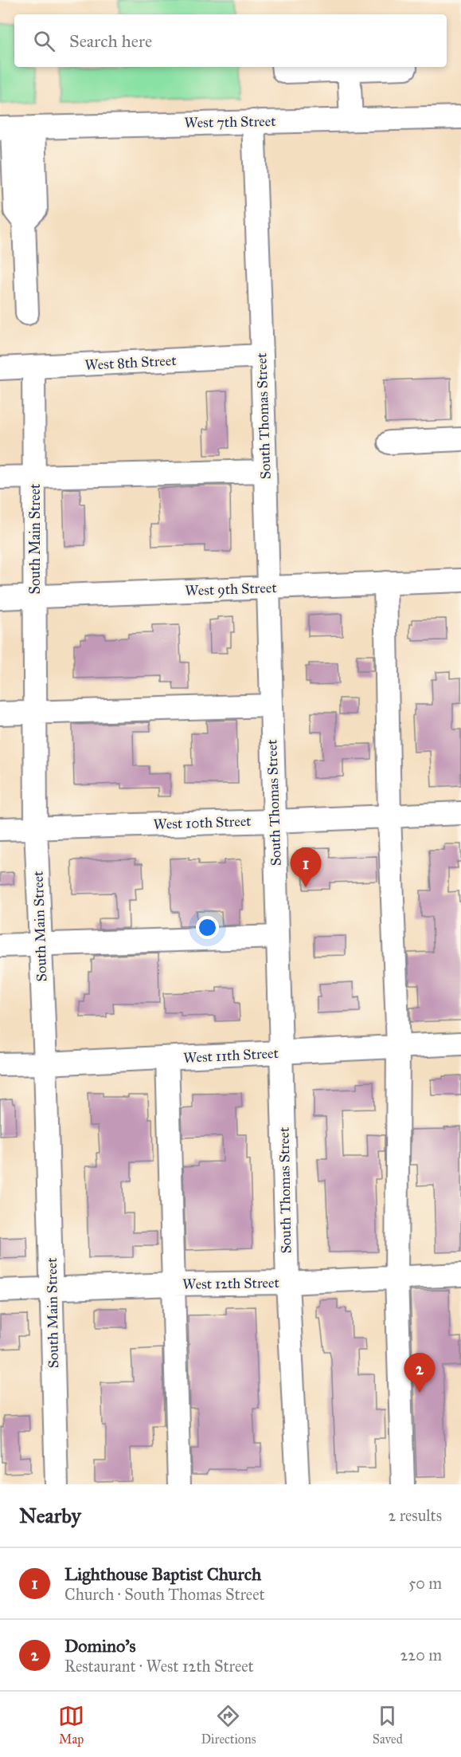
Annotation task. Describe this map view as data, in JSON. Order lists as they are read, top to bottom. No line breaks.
{"streets":{"street":["West 7th Street","West 8th Street","South Thomas Street","South Main Street","West 9th Street","West 10th Street","West 11th Street","West 12th Street"]},"crossings":[["West 7th Street","South Thomas Street"],["West 8th Street","South Thomas Street"],["West 8th Street","South Main Street"],["South Thomas Street","West 9th Street"],["South Thomas Street","West 10th Street"],["South Thomas Street","West 11th Street"],["South Thomas Street","West 12th Street"],["South Main Street","West 9th Street"],["South Main Street","West 10th Street"],["South Main Street","West 11th Street"],["South Main Street","West 12th Street"]],"page":{"search":"Search here","pins":["1","2"],"heading":["Nearby","2 results"],"list":[{"mark":"1","name":"Lighthouse Baptist Church","note":"Church · South Thomas Street","value":"50 m"},{"mark":"2","name":"Domino's","note":"Restaurant · West 12th Street","value":"220 m"}],"nav":["Map","Directions","Saved"]}}
